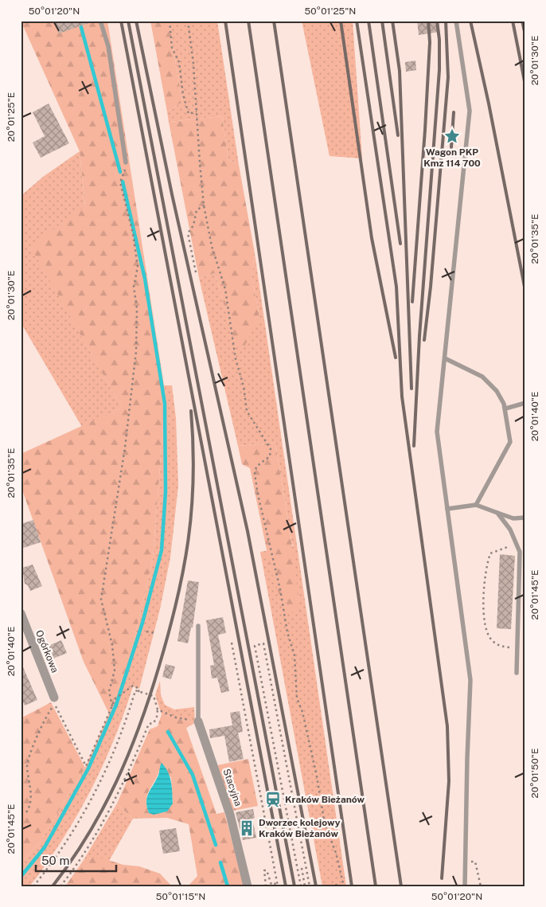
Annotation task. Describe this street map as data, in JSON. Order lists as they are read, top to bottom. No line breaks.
{"streets":{"street":["Ogórkowa","Stacyjna"]},"places":{"place":["Wagon PKP Kmz 114 700"],"station":["Kraków Bieżanów"],"building":["Dworzec kolejowy Kraków Bieżanów"]},"scale_bar":"50 m","coordinates":["50°01'20\"N","50°01'25\"N","20°01'30\"E","20°01'25\"E","20°01'35\"E","20°01'40\"E","20°01'45\"E","20°01'50\"E","50°01'15\"N"]}
